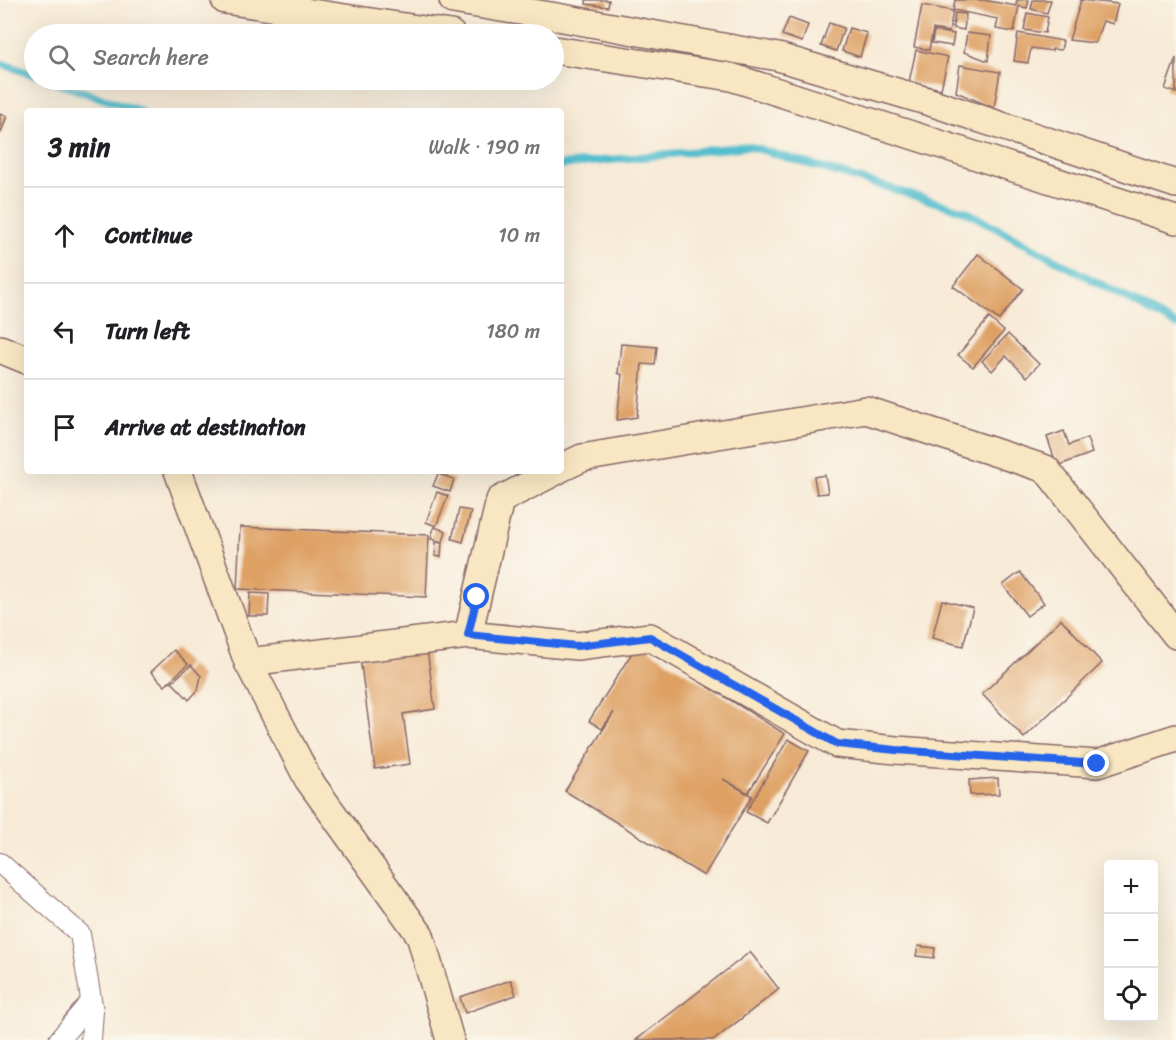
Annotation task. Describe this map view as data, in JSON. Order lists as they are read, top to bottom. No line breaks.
{"page":{"search":"Search here","heading":["3 min","Walk · 190 m"],"list":[["Continue","10 m"],["Turn left","180 m"],"Arrive at destination"],"map_buttons":["+","−"]}}
